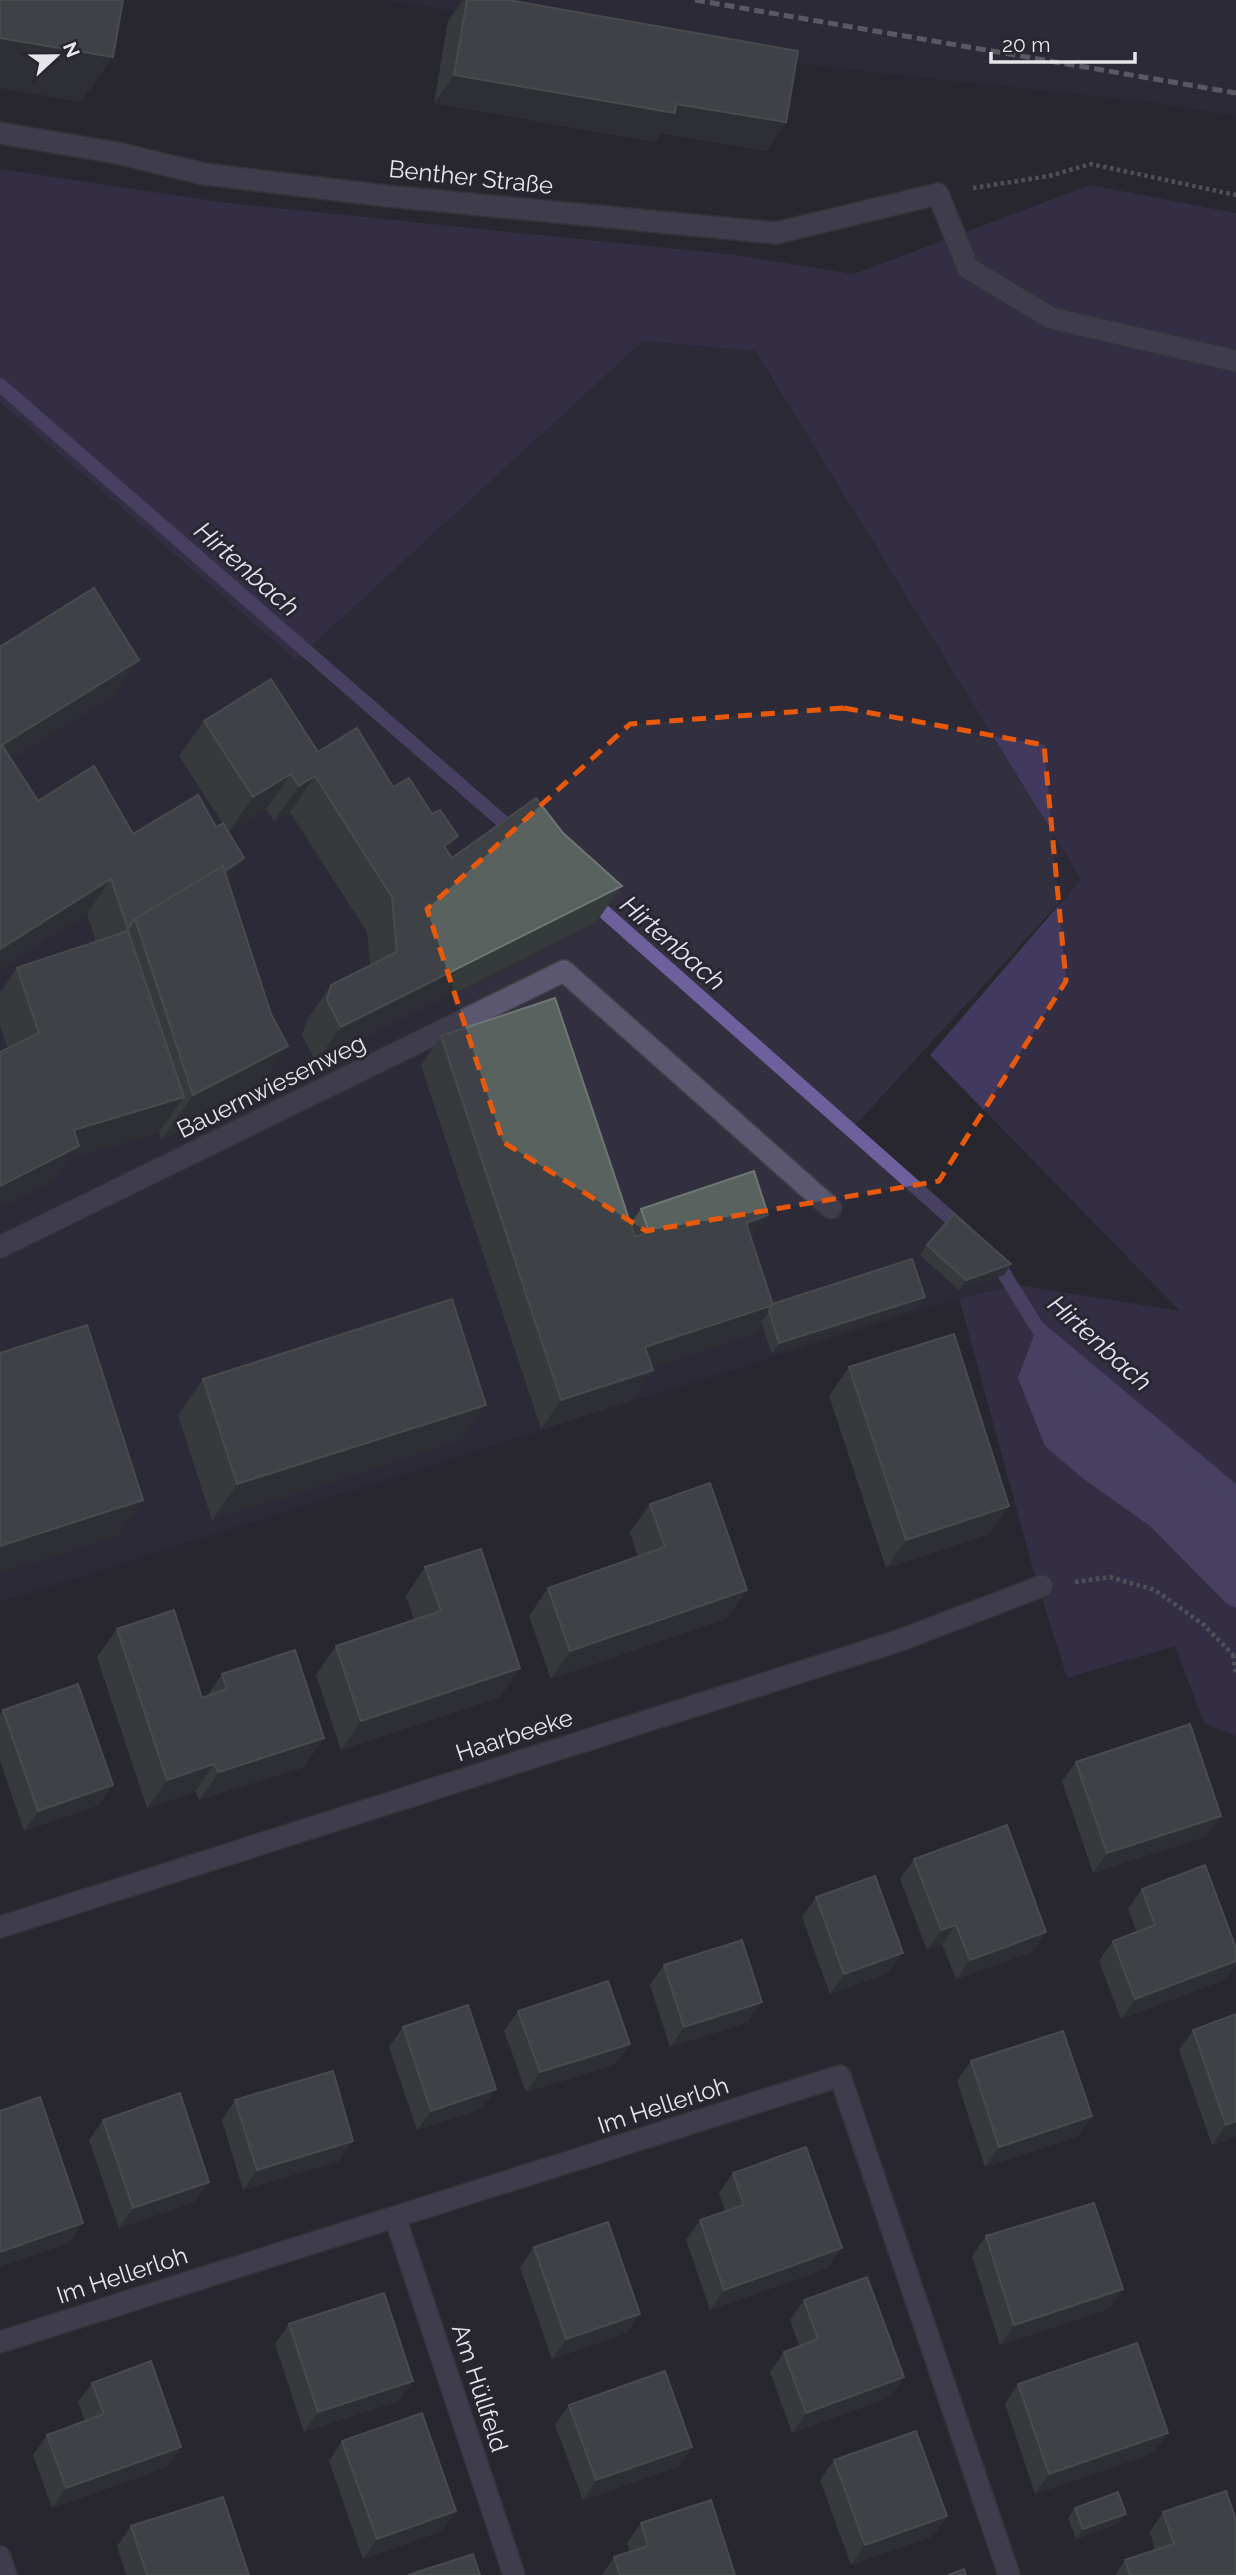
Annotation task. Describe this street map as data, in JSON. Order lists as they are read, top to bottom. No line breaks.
{"streets":{"street":["Benther Straße","Bauernwiesenweg","Haarbeeke","Im Hellerloh","Am Hüllfeld"]},"crossings":[["Im Hellerloh","Am Hüllfeld"]],"water":["Hirtenbach"],"scale_bar":"20 m","north":"right"}
